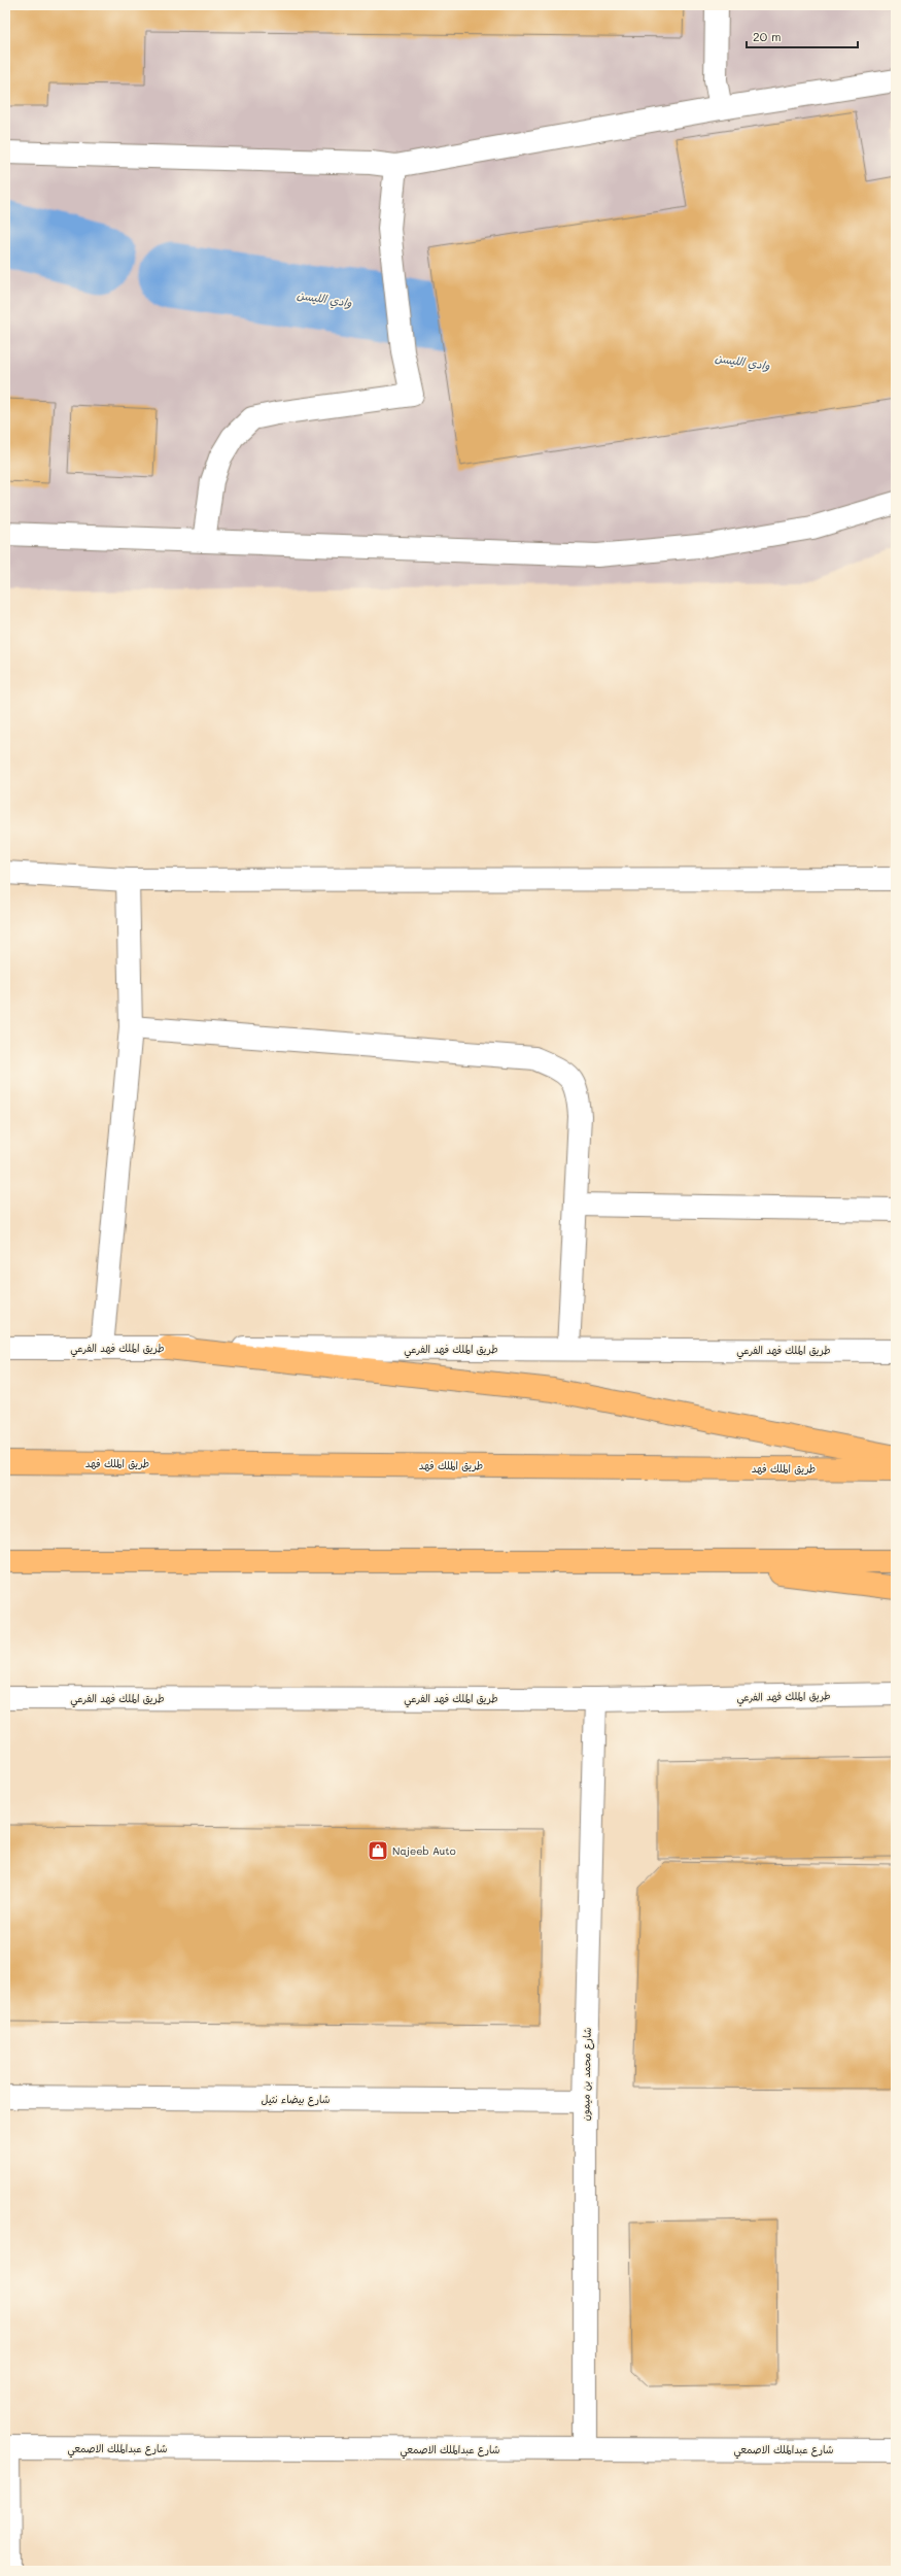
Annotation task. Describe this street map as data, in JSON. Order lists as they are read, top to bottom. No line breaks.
{"streets":{"highway":["طريق الملك فهد"],"street":["طريق الملك فهد الفرعي","شارع محمد بن ميمون","شارع بيضاء نثيل","شارع عبدالملك الاصمعي"]},"crossings":[["طريق الملك فهد الفرعي","شارع محمد بن ميمون"],["شارع محمد بن ميمون","شارع بيضاء نثيل"],["شارع محمد بن ميمون","شارع عبدالملك الاصمعي"]],"water":["وادي الليسن"],"places":{"shop":["Najeeb Auto"]},"scale_bar":"20 m"}
